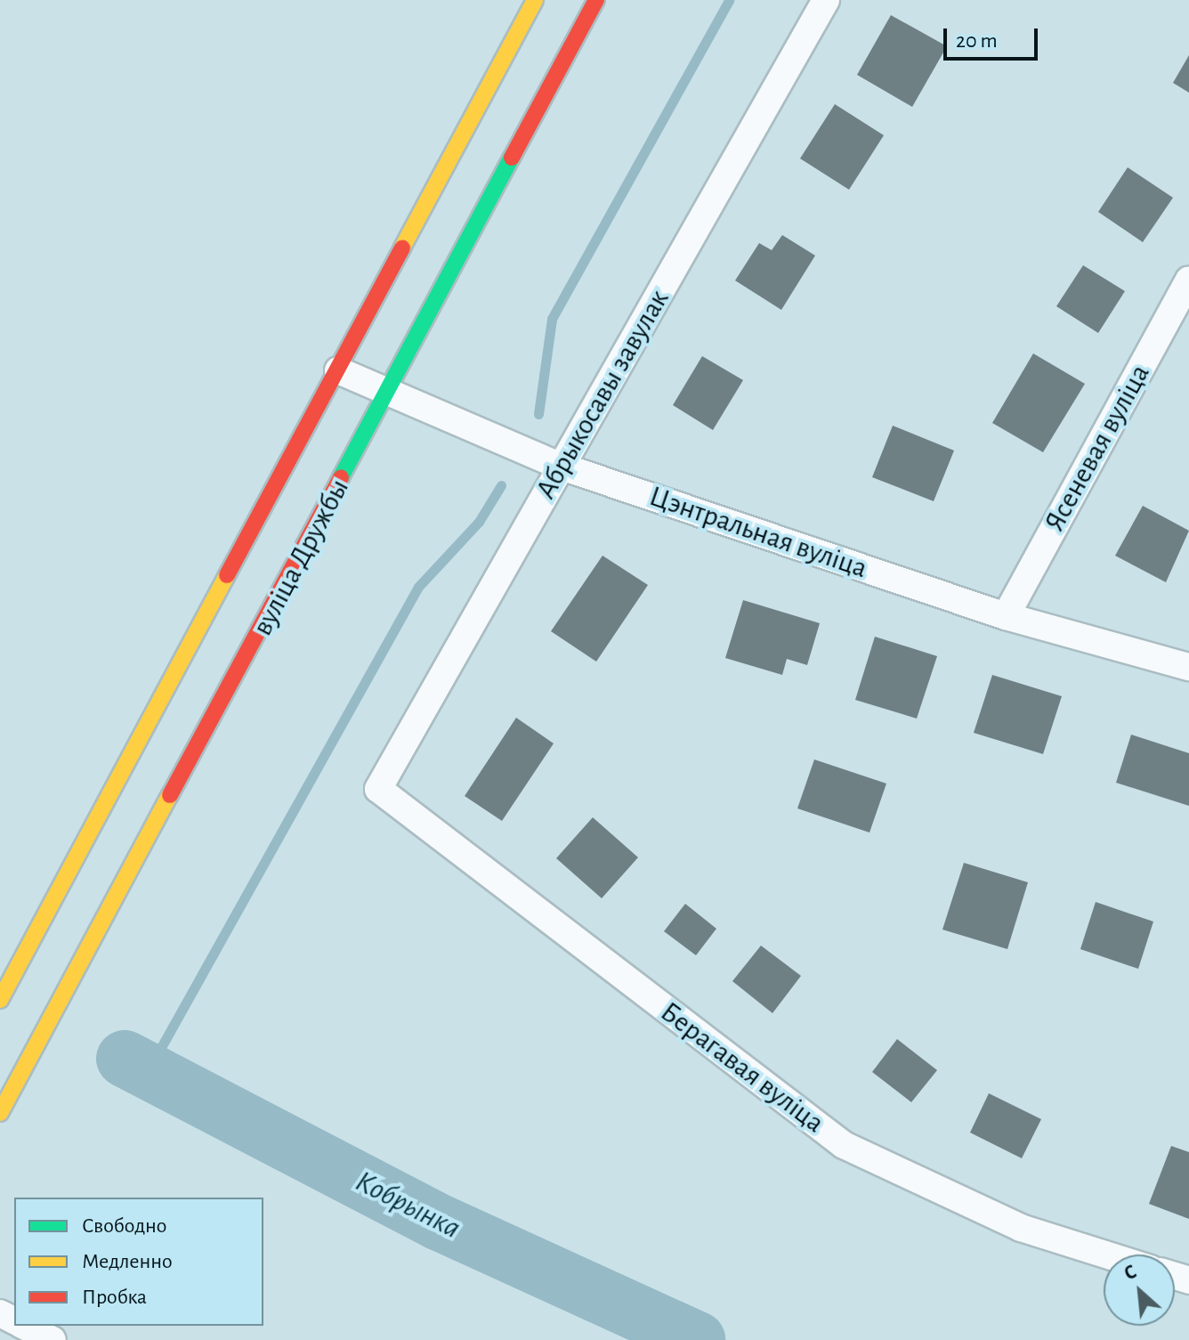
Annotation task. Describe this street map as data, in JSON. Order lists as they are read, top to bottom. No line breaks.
{"streets":{"main road":["вуліца Дружбы"],"street":["Абрыкосавы завулак","Ясеневая вуліца","Цэнтральная вуліца","Берагавая вуліца"]},"crossings":[["Абрыкосавы завулак","Цэнтральная вуліца"],["Абрыкосавы завулак","Берагавая вуліца"],["Ясеневая вуліца","Цэнтральная вуліца"],["Цэнтральная вуліца","вуліца Дружбы"]],"water":["Кобрынка"],"legend":["Свободно","Медленно","Пробка"],"scale_bar":"20 m","north":"top left"}
